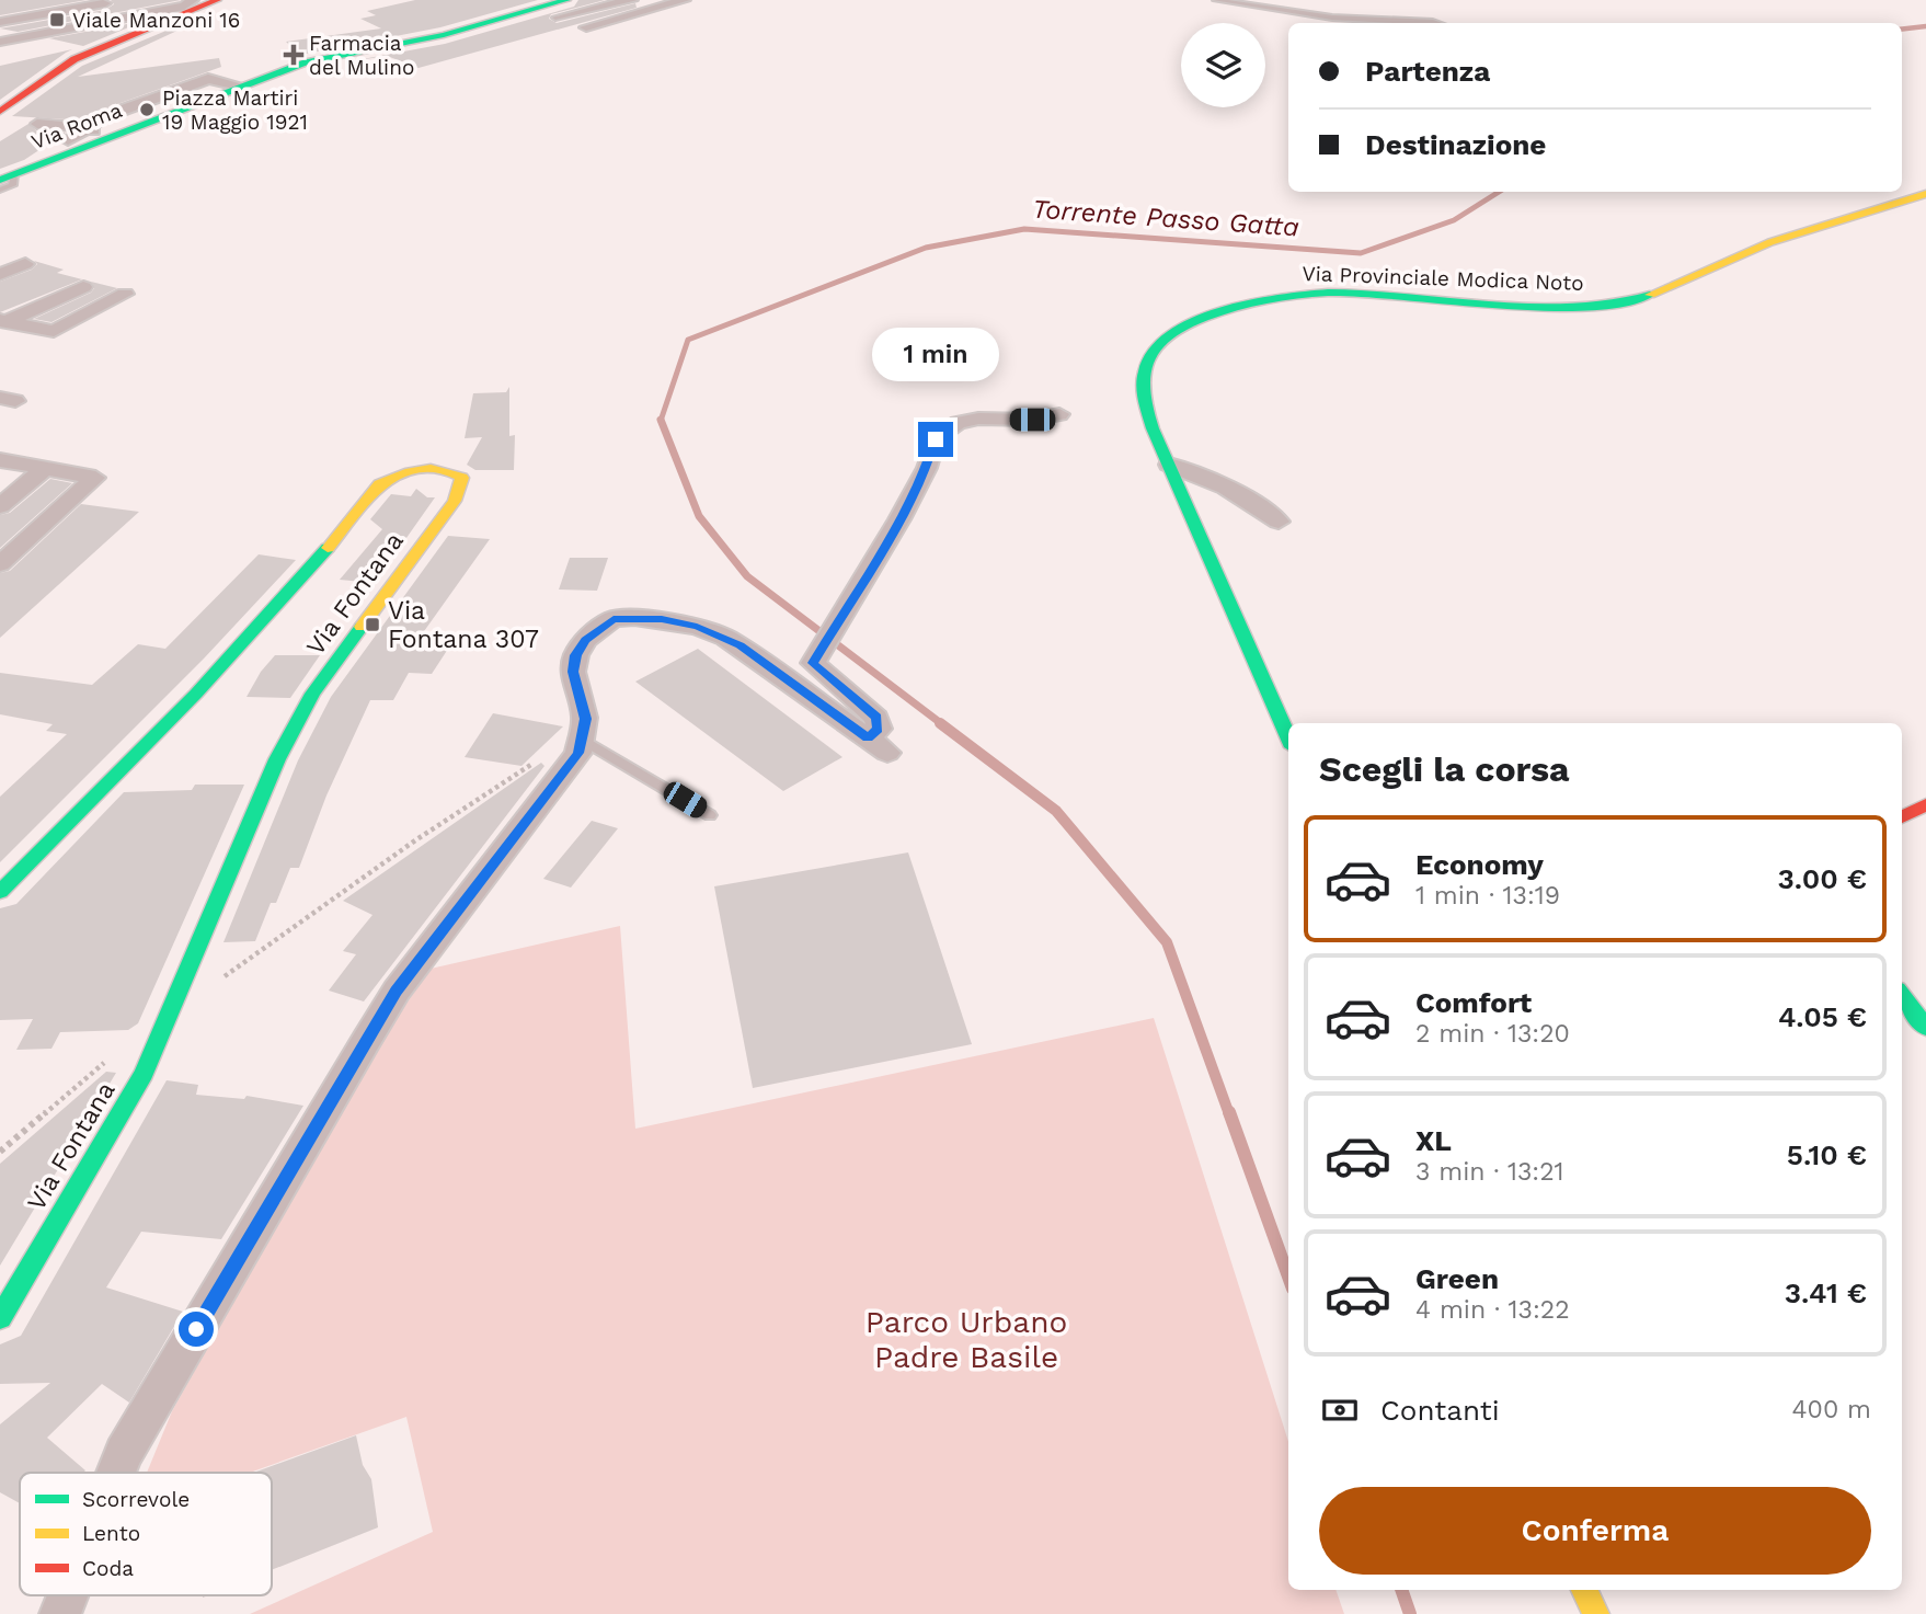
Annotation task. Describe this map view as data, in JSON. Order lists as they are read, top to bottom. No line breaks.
{"streets":{"street":["Via Roma","Via Provinciale Modica Noto","Via Fontana"]},"water":["Torrente Passo Gatta"],"parks":["Parco Urbano Padre Basile"],"places":{"transit":["Viale Manzoni 16","Via Fontana 307"],"health":["Farmacia del Mulino"],"other":["Piazza Martiri 19 Maggio 1921"]},"legend":["Scorrevole","Lento","Coda"],"page":{"banner":["Partenza","Destinazione"],"bubble":"1 min","heading":"Scegli la corsa","list":[{"name":"Economy","note":"1 min · 13:19","value":"3.00 €"},{"name":"Comfort","note":"2 min · 13:20","value":"4.05 €"},{"name":"XL","note":"3 min · 13:21","value":"5.10 €"},{"name":"Green","note":"4 min · 13:22","value":"3.41 €"}],"pay":["Contanti","400 m"],"buttons":"Conferma"}}
